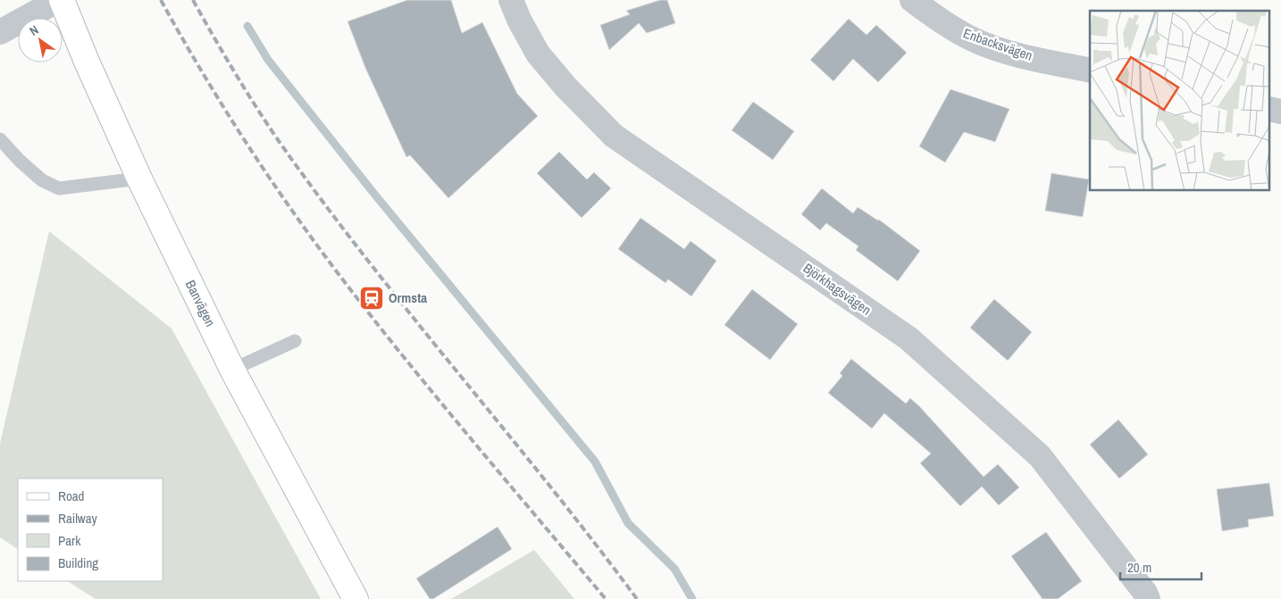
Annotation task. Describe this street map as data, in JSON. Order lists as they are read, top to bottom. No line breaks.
{"streets":{"street":["Enbacksvägen","Björkhagsvägen","Banvägen"]},"places":{"station":["Ormsta"]},"legend":["Road","Railway","Park","Building"],"scale_bar":"20 m","north":"top left"}
